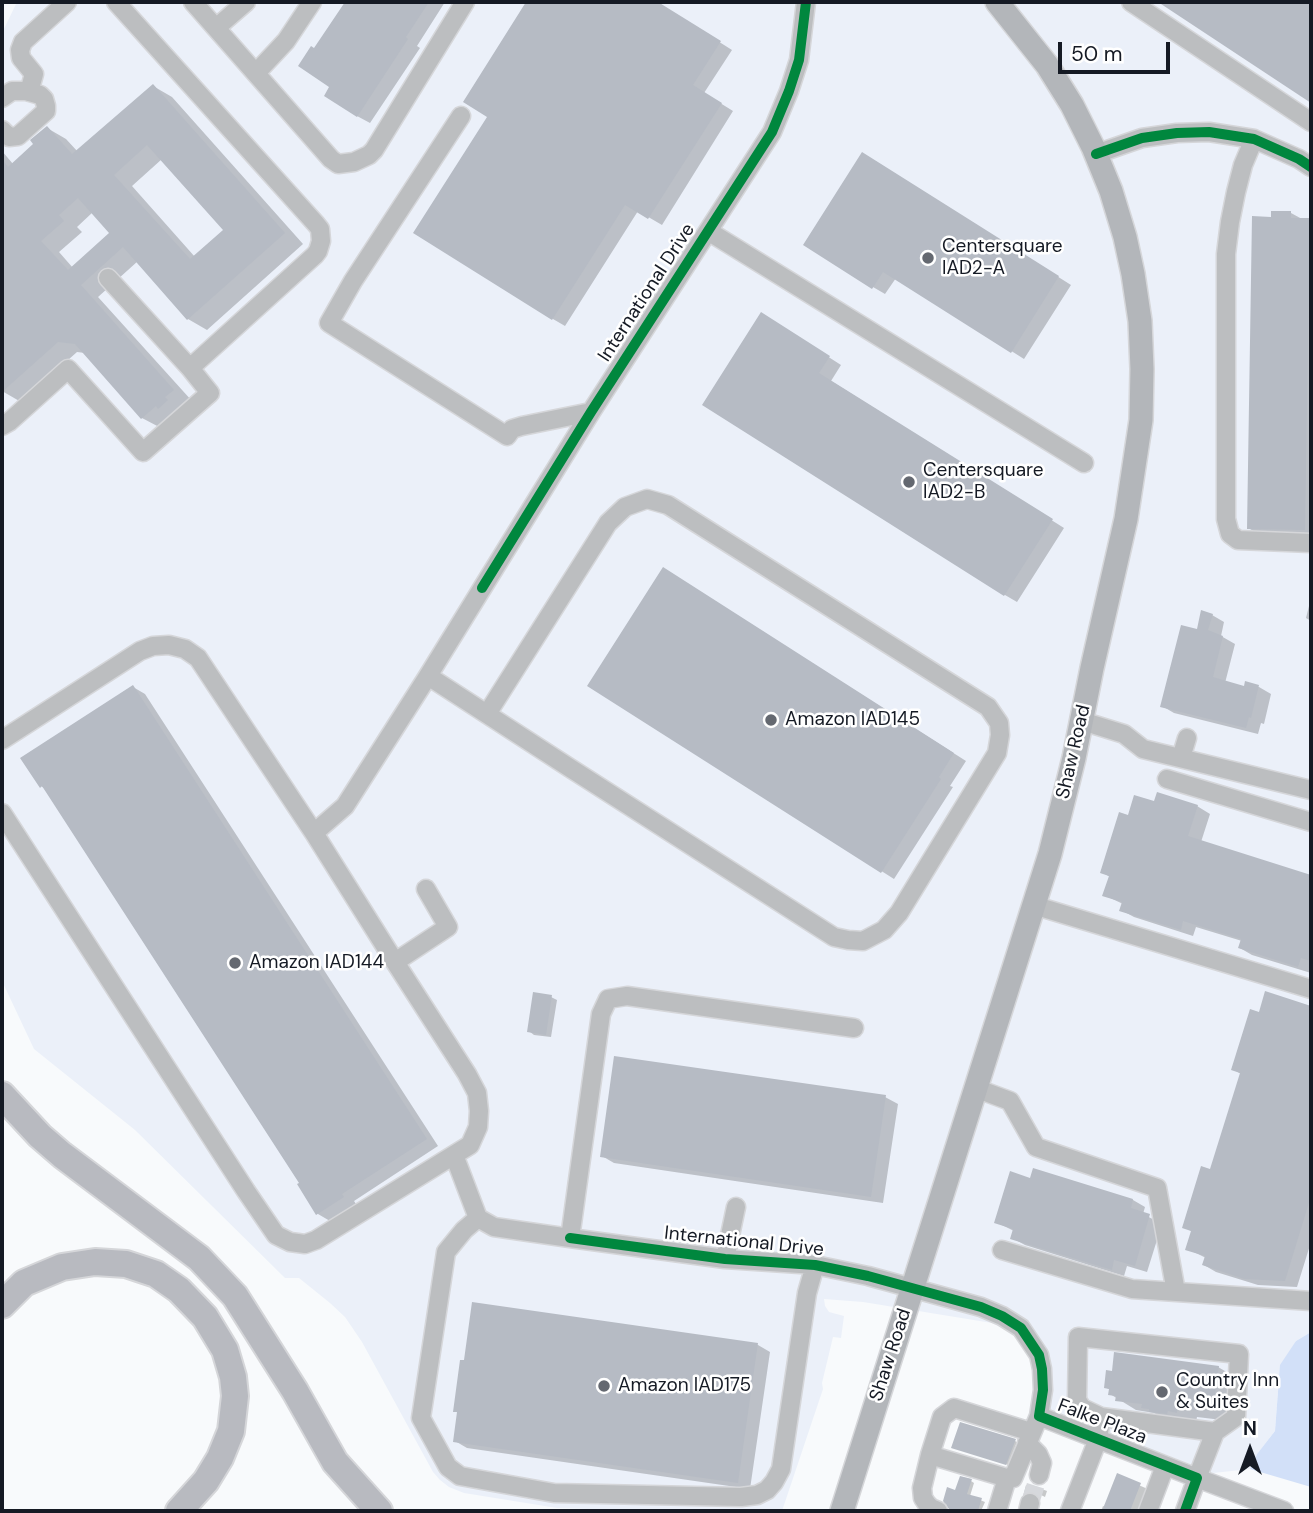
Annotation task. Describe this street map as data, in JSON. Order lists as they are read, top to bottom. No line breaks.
{"streets":{"main road":["Shaw Road"],"street":["International Drive","Falke Plaza"]},"crossings":[["International Drive","Shaw Road"],["International Drive","Falke Plaza"],["Shaw Road","Falke Plaza"]],"places":["Centersquare IAD2-A","Centersquare IAD2-B","Amazon IAD145","Amazon IAD144","Amazon IAD175","Country Inn & Suites"],"scale_bar":"50 m","north":"top"}
